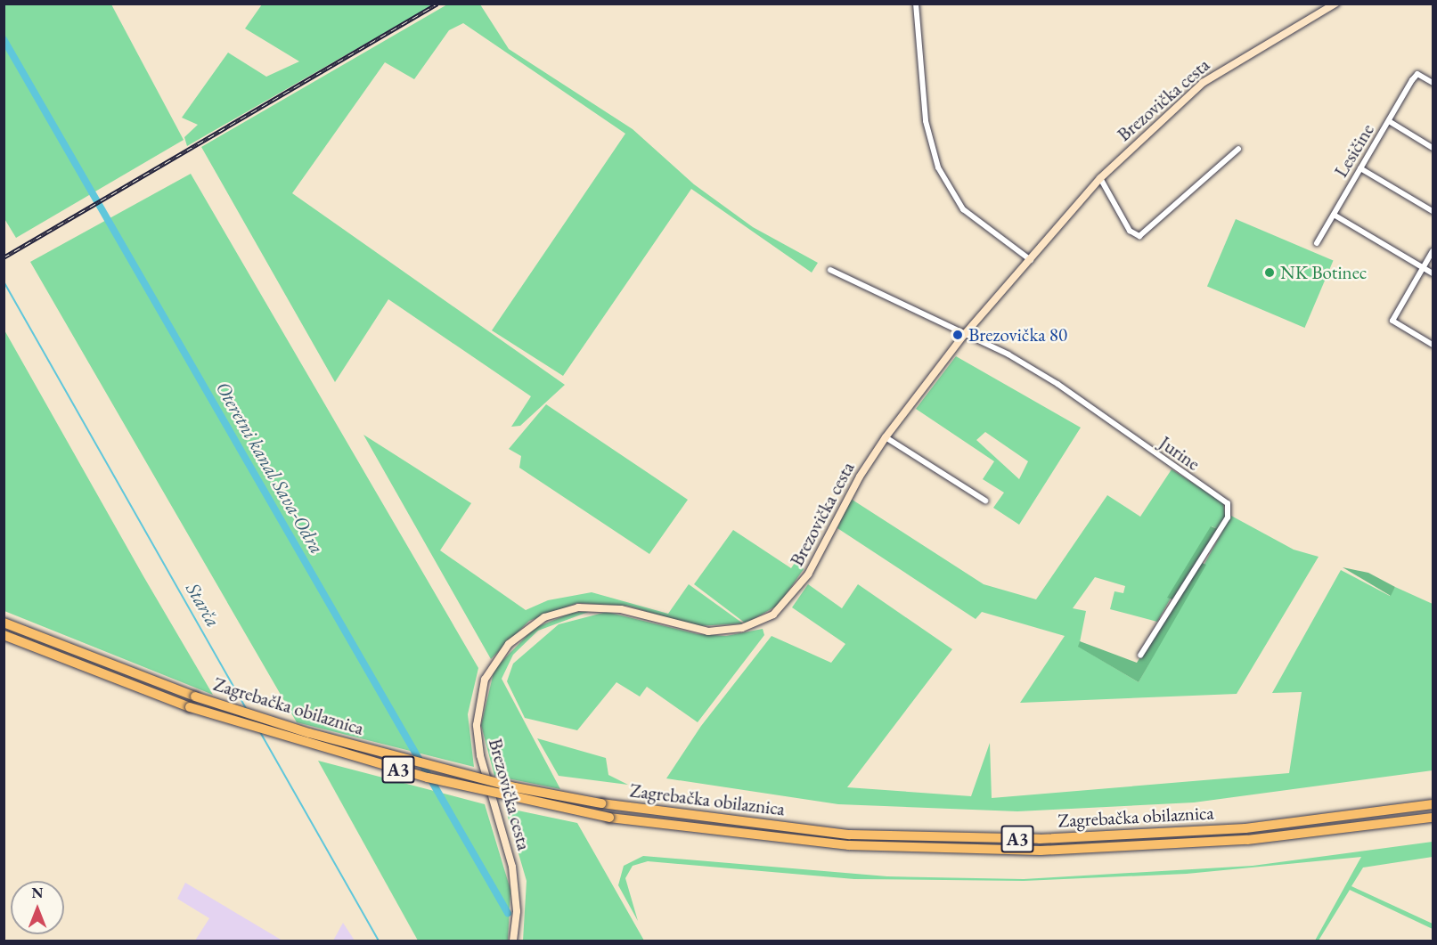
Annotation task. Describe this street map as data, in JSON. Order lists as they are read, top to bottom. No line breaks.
{"streets":{"highway":["Zagrebačka obilaznica","A3"],"main road":["Brezovička cesta"],"street":["Lesičine","Jurine"]},"crossings":[["Brezovička cesta","Jurine"]],"water":["Oteretni kanal Sava-Odra","Starča"],"places":["NK Botinec","Brezovička 80"],"north":"top"}
